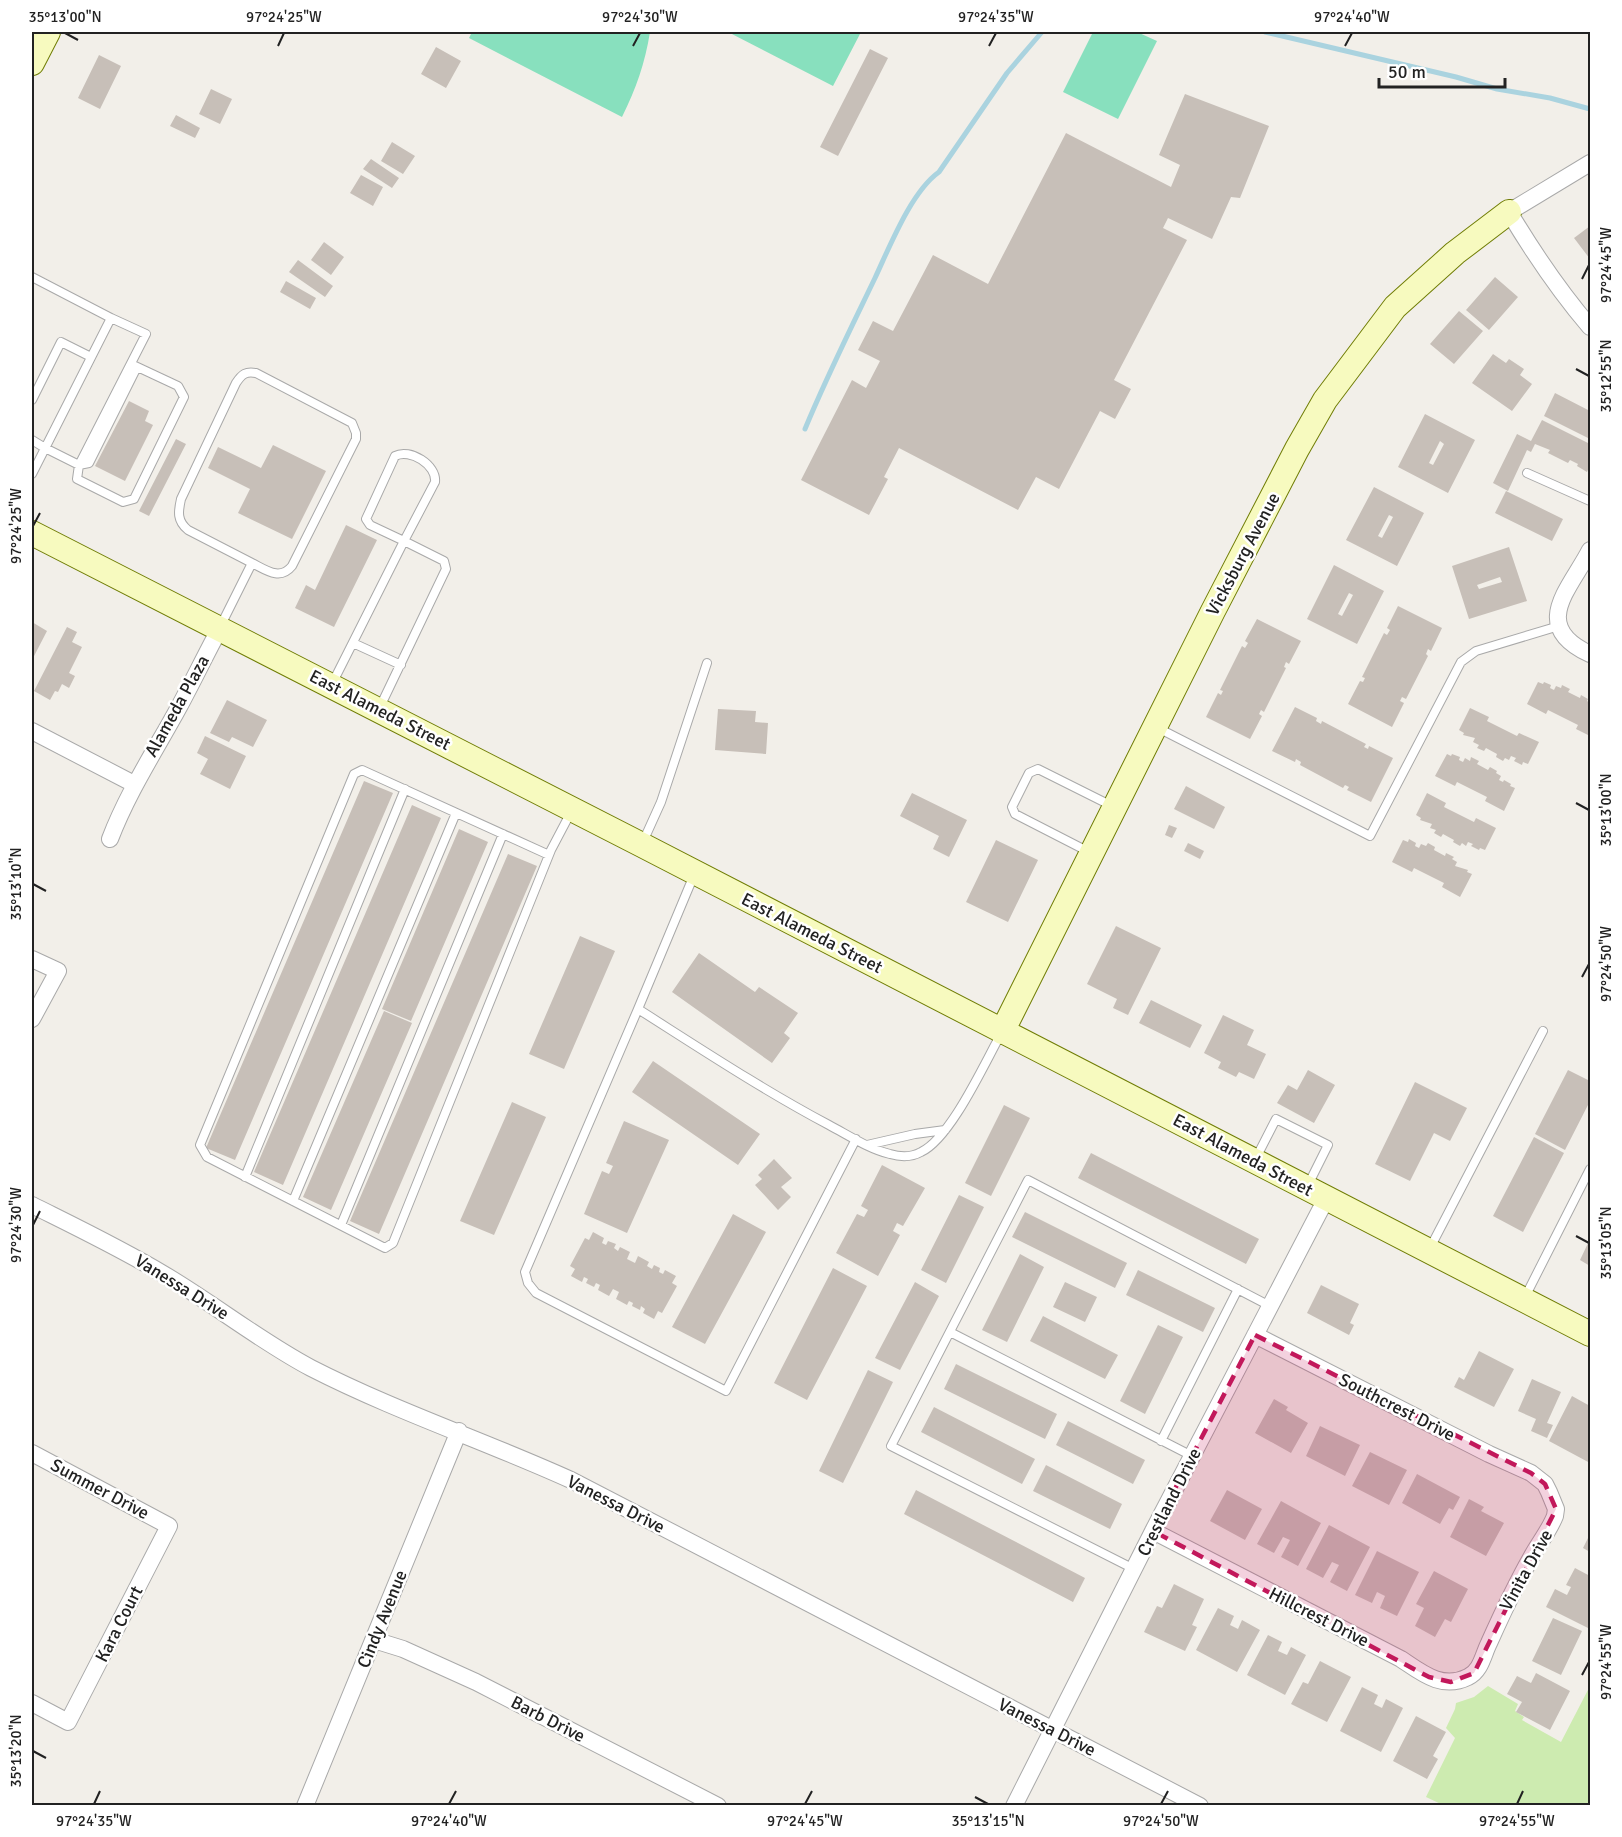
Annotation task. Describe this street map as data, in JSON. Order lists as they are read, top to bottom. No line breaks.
{"streets":{"street":["Vicksburg Avenue","Alameda Plaza","East Alameda Street","Vanessa Drive","Southcrest Drive","Summer Drive","Crestland Drive","Vinita Drive","Hillcrest Drive","Cindy Avenue","Kara Court","Barb Drive"]},"crossings":[["Vicksburg Avenue","East Alameda Street"],["Alameda Plaza","East Alameda Street"],["East Alameda Street","Crestland Drive"],["Vanessa Drive","Crestland Drive"],["Vanessa Drive","Cindy Avenue"],["Southcrest Drive","Crestland Drive"],["Southcrest Drive","Vinita Drive"],["Summer Drive","Kara Court"],["Crestland Drive","Hillcrest Drive"],["Vinita Drive","Hillcrest Drive"],["Cindy Avenue","Barb Drive"]],"scale_bar":"50 m","coordinates":["35°13'00\"N","97°24'25\"W","97°24'30\"W","97°24'35\"W","97°24'40\"W","97°24'45\"W","35°12'55\"N","35°13'10\"N","97°24'50\"W","35°13'05\"N","97°24'55\"W","35°13'20\"N","35°13'15\"N"]}
